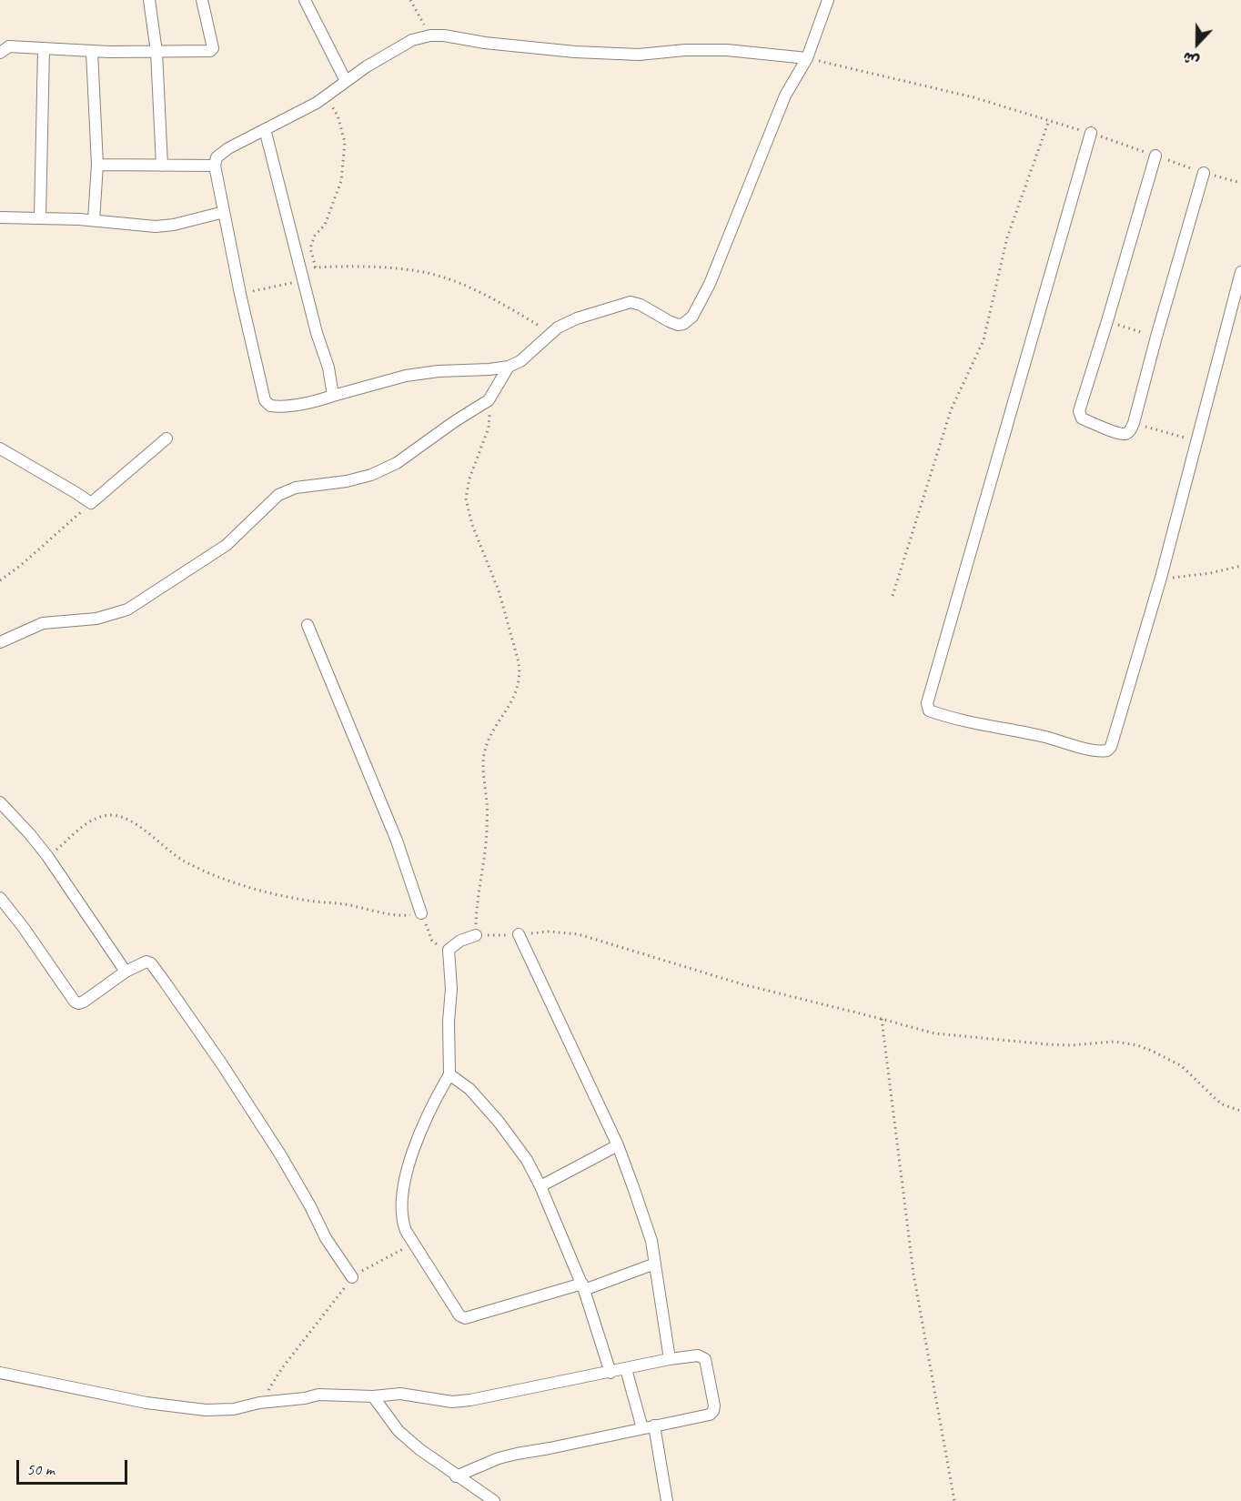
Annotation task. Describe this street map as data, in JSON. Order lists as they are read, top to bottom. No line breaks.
{"scale_bar":"50 m","north":"bottom"}
